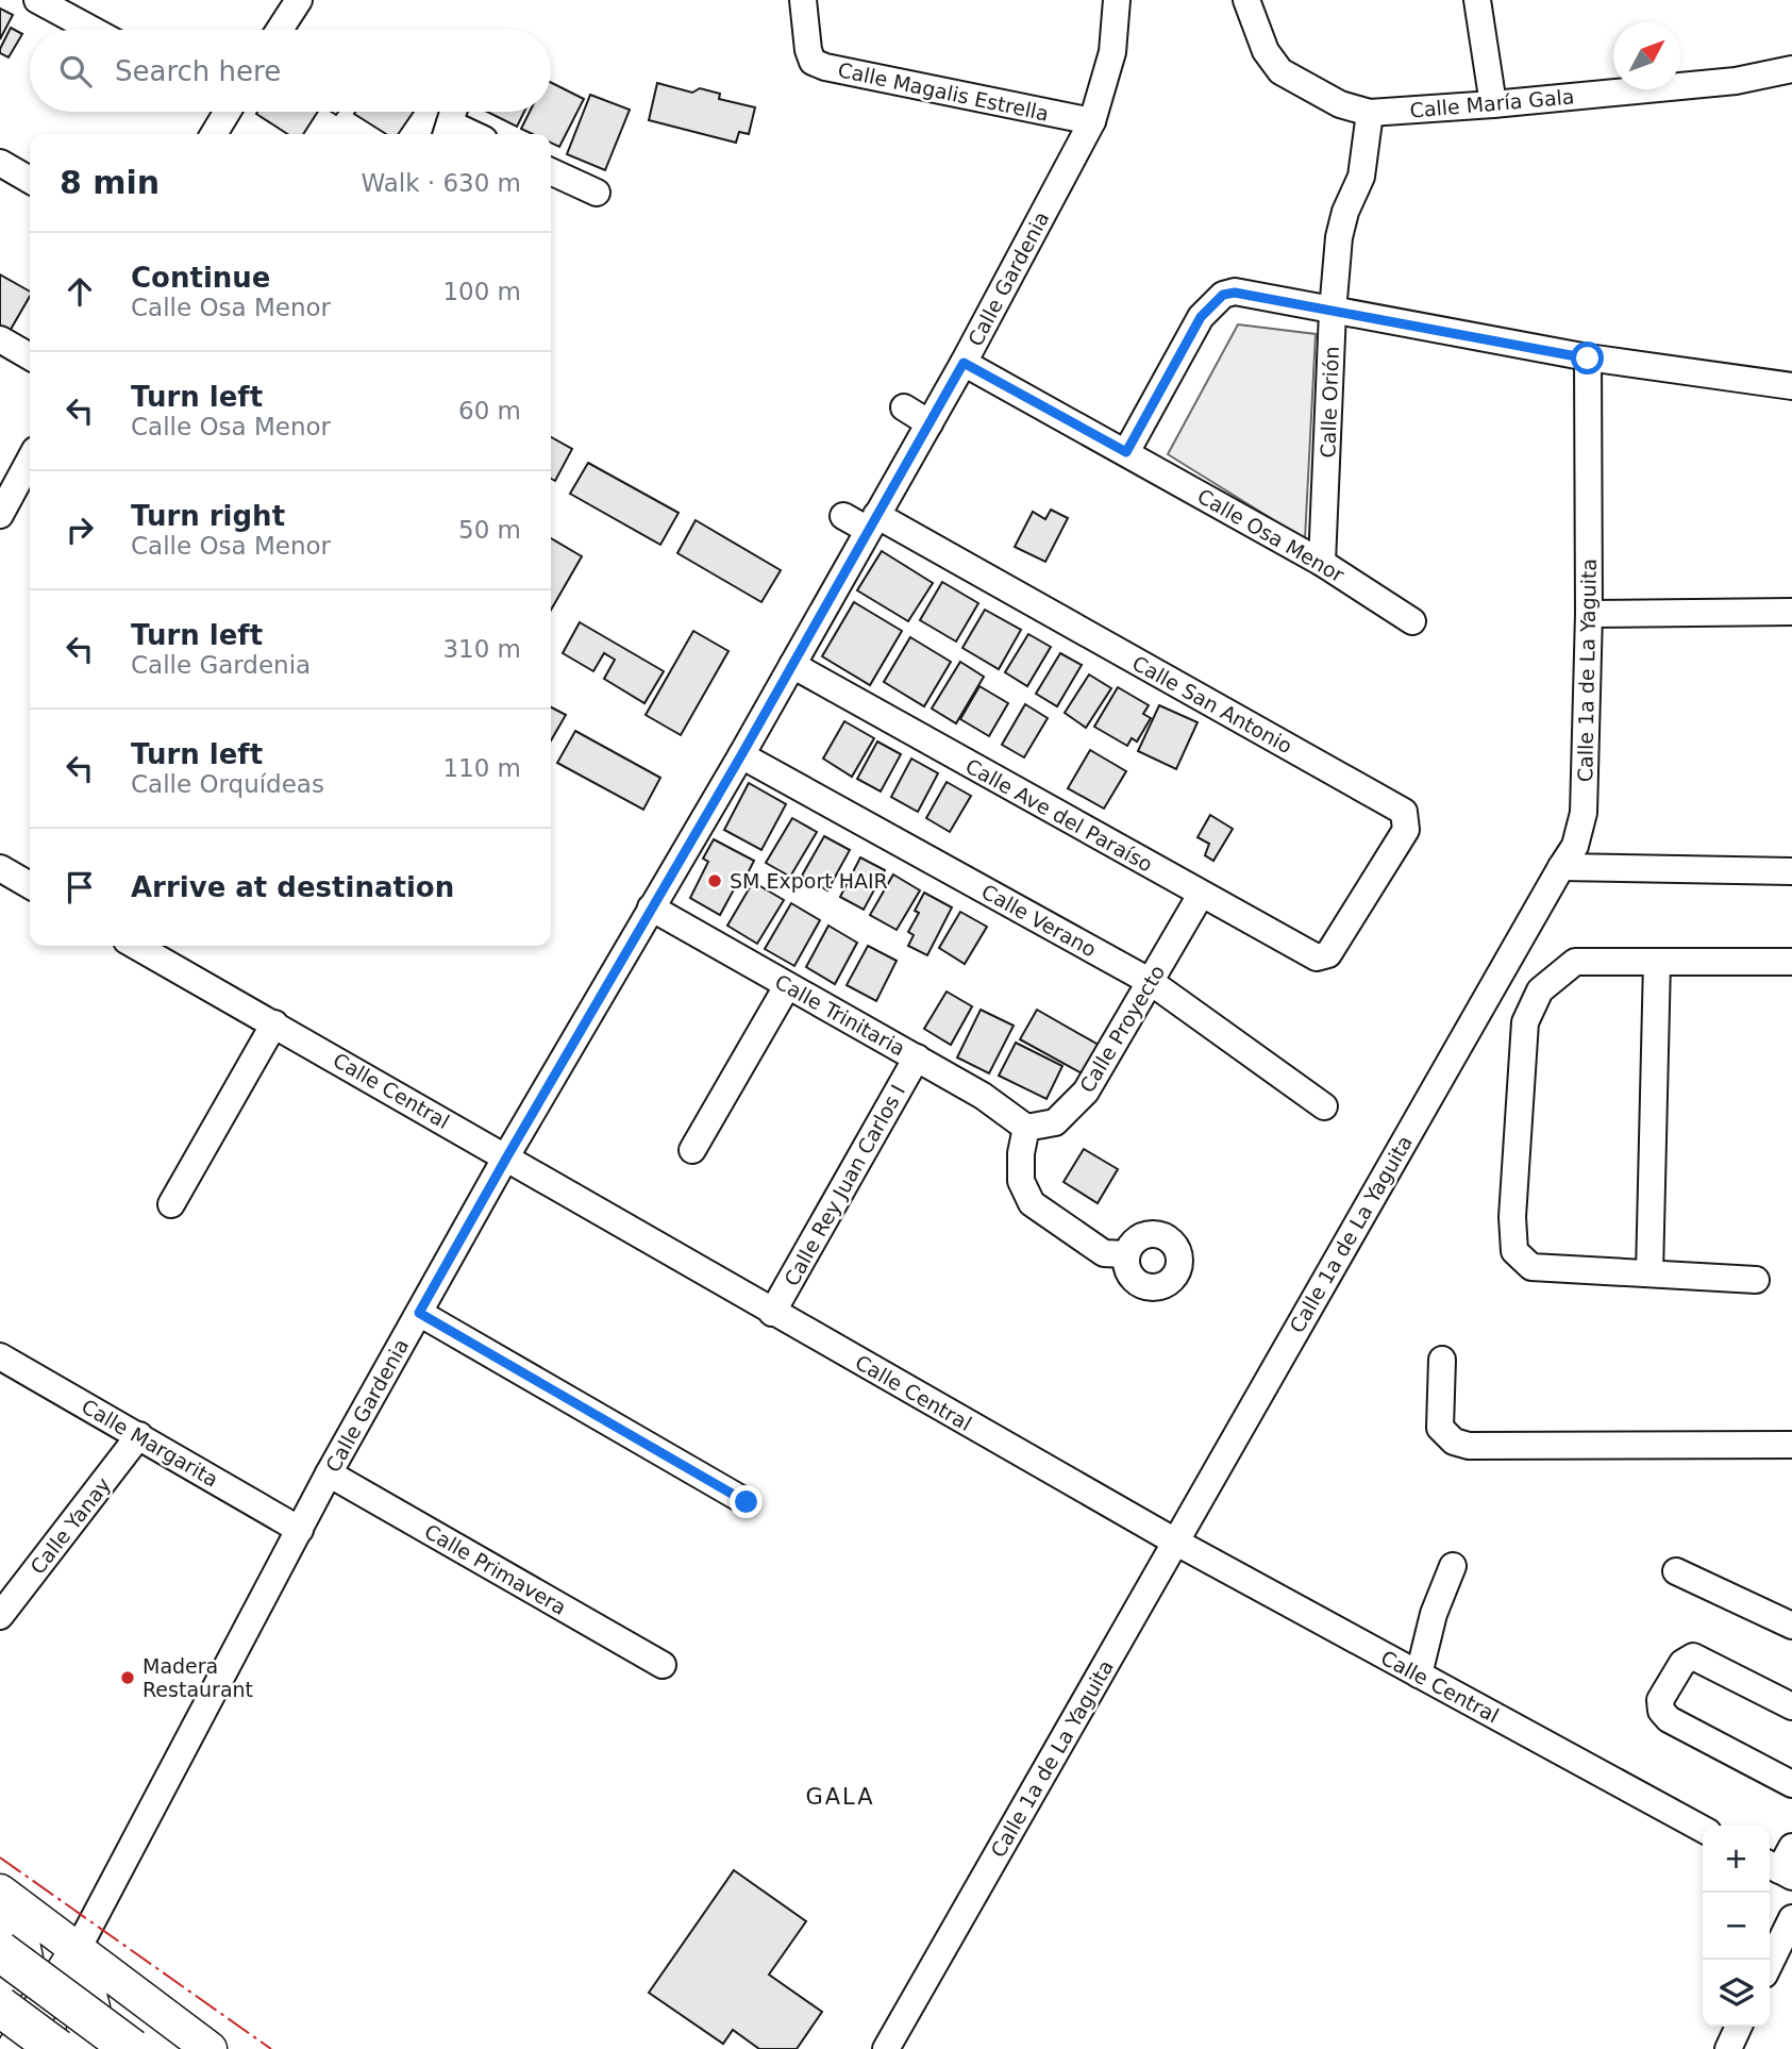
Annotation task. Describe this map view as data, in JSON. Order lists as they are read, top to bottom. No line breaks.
{"streets":{"street":["Calle Magalis Estrella","Calle María Gala","Calle Gardenia","Calle Orión","Calle Osa Menor","Calle 1a de La Yaguita","Calle San Antonio","Calle Ave del Paraíso","Calle Verano","Calle Trinitaria","Calle Proyecto","Calle Central","Calle Rey Juan Carlos I","Calle Margarita","Calle Yanay","Calle Primavera"]},"crossings":[["Calle Magalis Estrella","Calle Gardenia"],["Calle María Gala","Calle Orión"],["Calle Gardenia","Calle Osa Menor"],["Calle Gardenia","Calle San Antonio"],["Calle Gardenia","Calle Ave del Paraíso"],["Calle Gardenia","Calle Verano"],["Calle Gardenia","Calle Trinitaria"],["Calle Gardenia","Calle Central"],["Calle Gardenia","Calle Margarita"],["Calle Gardenia","Calle Primavera"],["Calle Orión","Calle Osa Menor"],["Calle 1a de La Yaguita","Calle Central"],["Calle San Antonio","Calle Ave del Paraíso"],["Calle Ave del Paraíso","Calle Proyecto"],["Calle Verano","Calle Proyecto"],["Calle Trinitaria","Calle Proyecto"],["Calle Trinitaria","Calle Rey Juan Carlos I"],["Calle Central","Calle Rey Juan Carlos I"],["Calle Margarita","Calle Yanay"]],"districts":["GALA"],"places":["SM Export HAIR","Madera Restaurant"],"north":"top right","page":{"search":"Search here","heading":["8 min","Walk · 630 m"],"list":[["Continue","Calle Osa Menor","100 m"],["Turn left","Calle Osa Menor","60 m"],["Turn right","Calle Osa Menor","50 m"],["Turn left","Calle Gardenia","310 m"],["Turn left","Calle Orquídeas","110 m"],"Arrive at destination"],"map_buttons":["+","−"]}}
